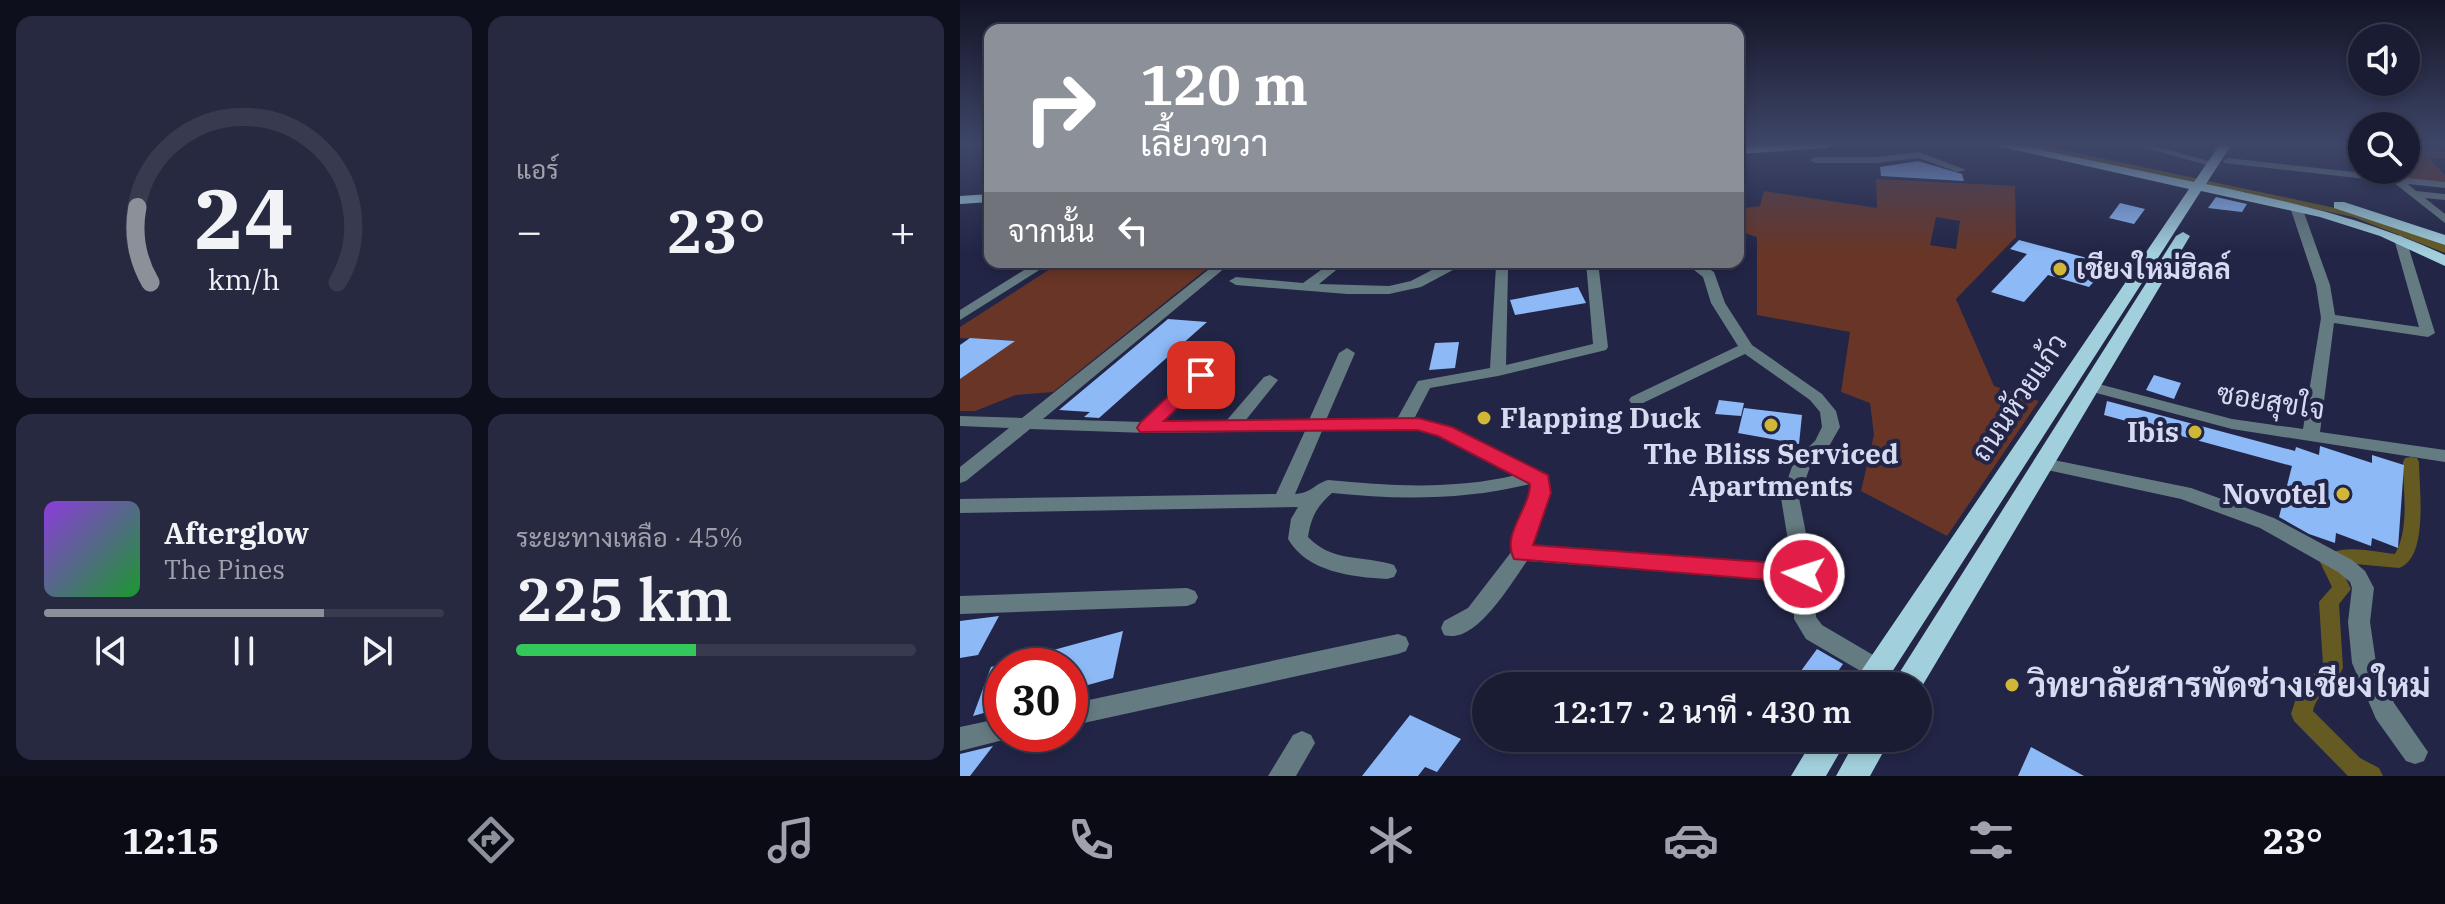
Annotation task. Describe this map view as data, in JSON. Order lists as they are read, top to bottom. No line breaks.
{"streets":{"main road":["ถนนห้วยแก้ว"],"street":["ซอยสุขใจ"]},"crossings":[["ถนนห้วยแก้ว","ซอยสุขใจ"]],"places":["เชียงใหม่ฮิลล์","Flapping Duck","The Bliss Serviced Apartments","Ibis","Novotel","วิทยาลัยสารพัดช่างเชียงใหม่"],"page":{"tile":["แอร์",["ระยะทางเหลือ · 45%","225 km"]],"turn":["120 m","เลี้ยวขวา"],"then":"จากนั้น","heat":["−","23°","+"],"song":["Afterglow","The Pines"],"limit":"30","trip":"12:17 · 2 นาที · 430 m","tabs":["12:15","23°"],"gauge":["24","km/h"]}}
